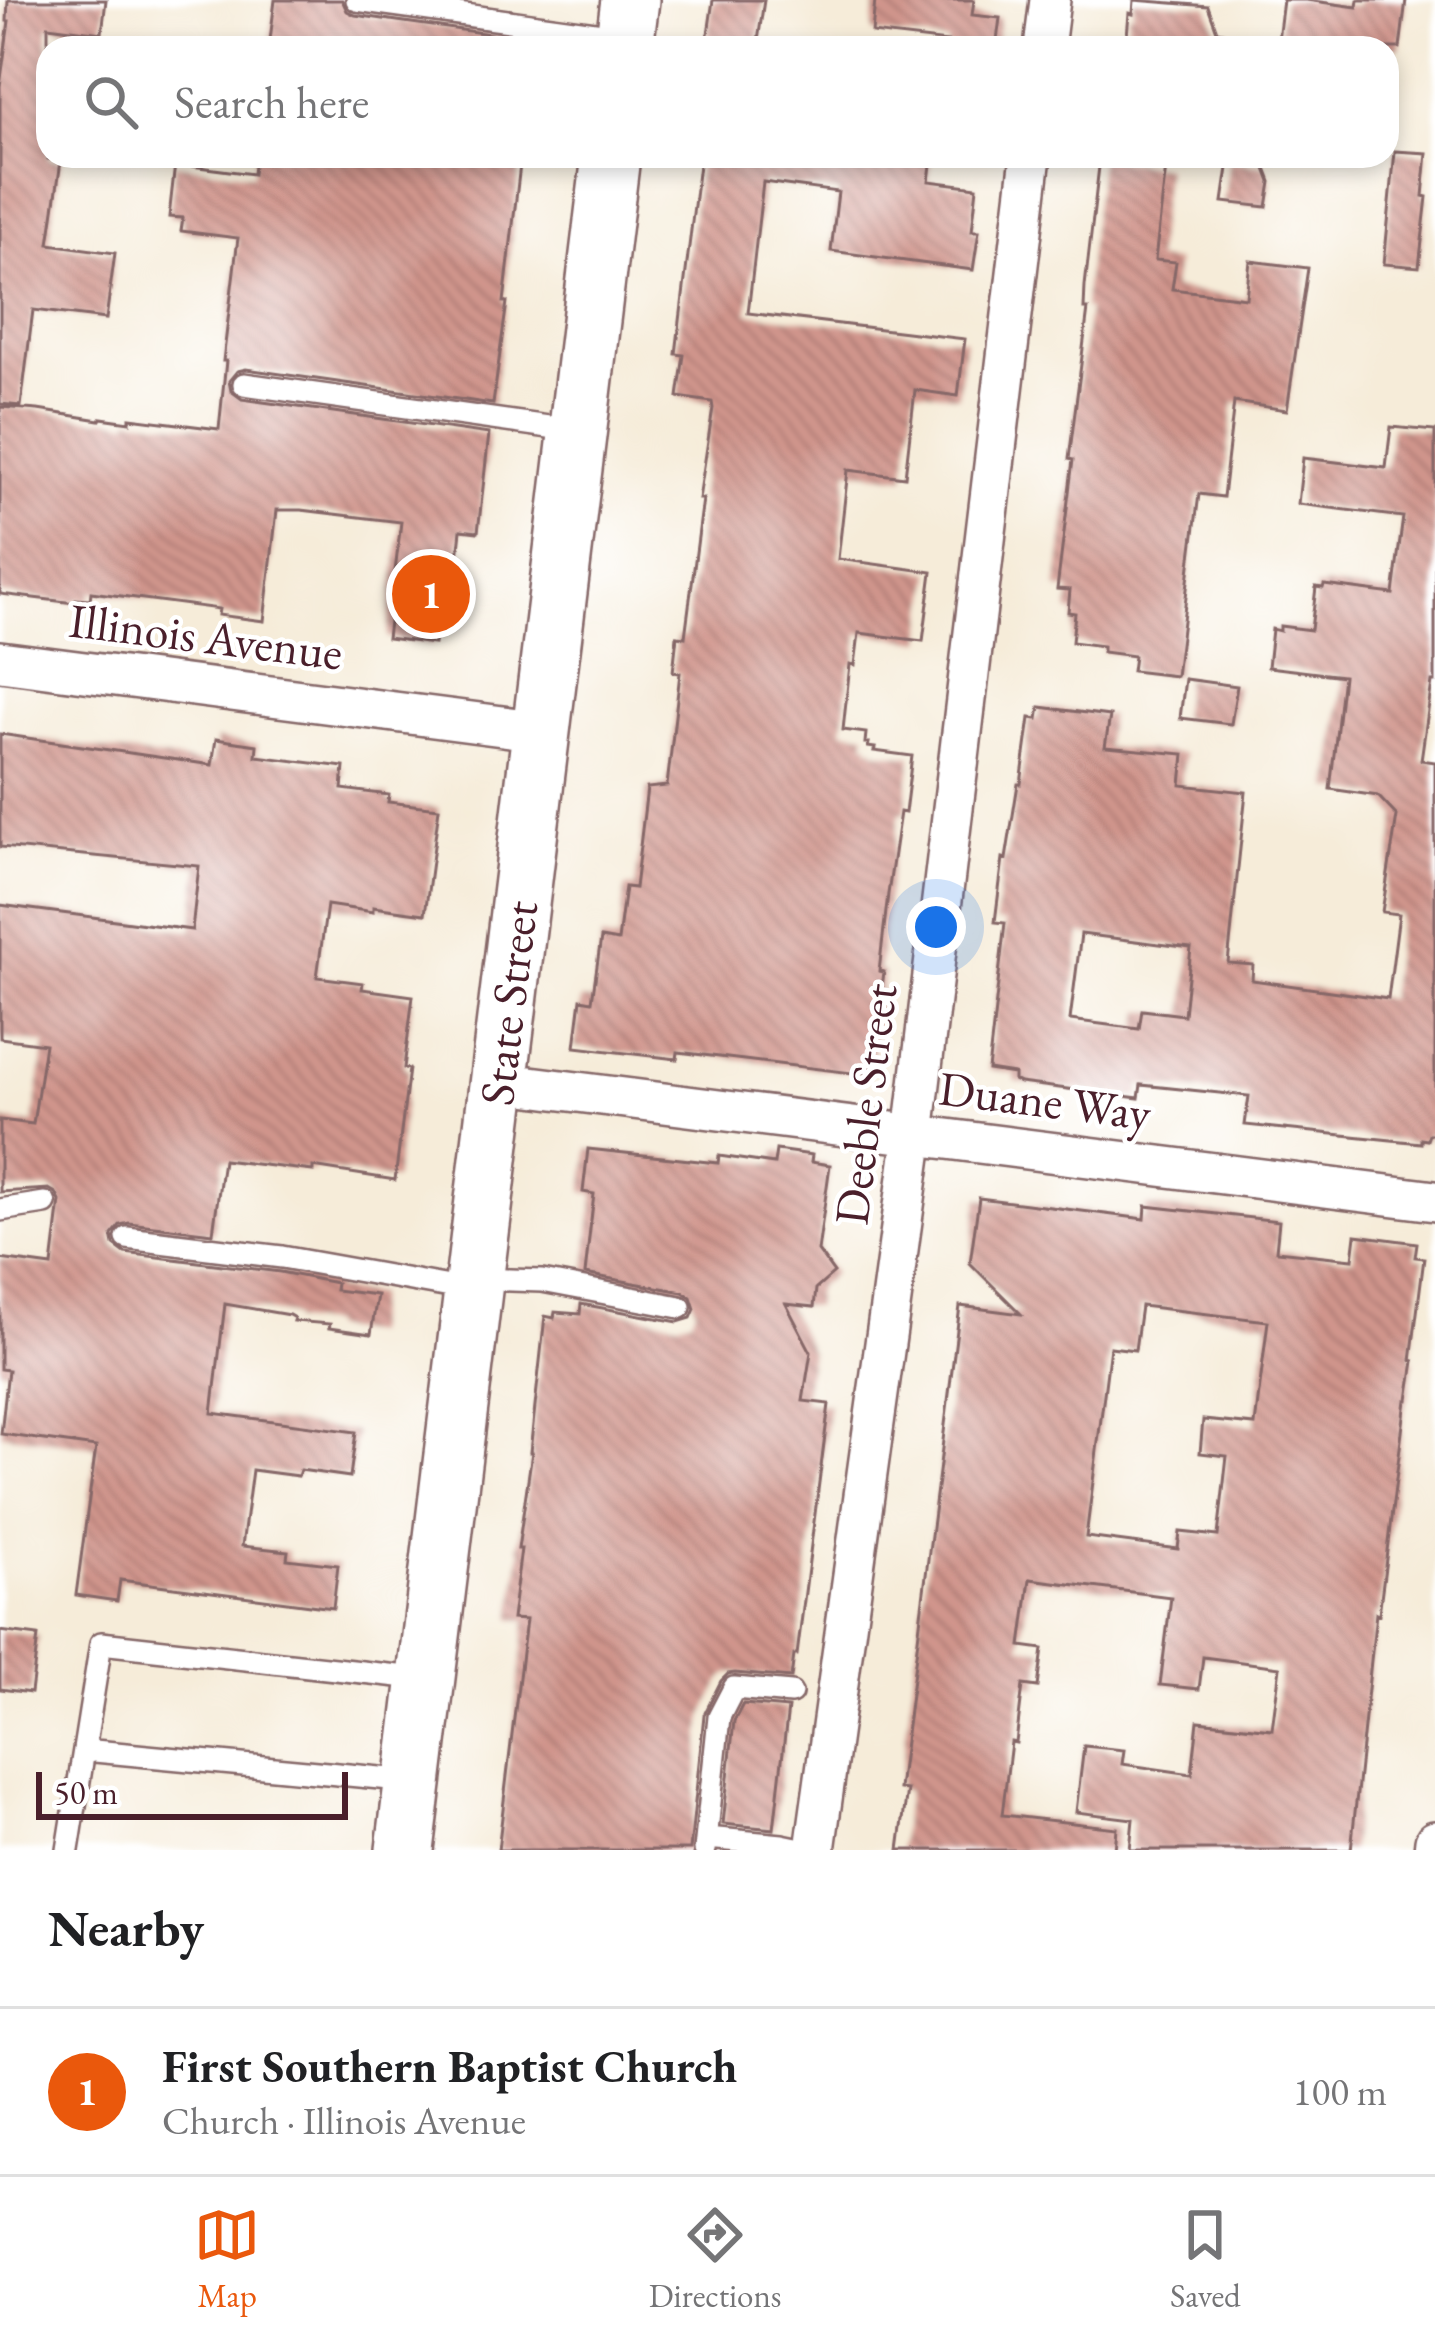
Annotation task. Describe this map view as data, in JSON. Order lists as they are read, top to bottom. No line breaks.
{"streets":{"main road":["State Street"],"street":["Illinois Avenue","Duane Way","Deeble Street"]},"crossings":[["Illinois Avenue","State Street"],["State Street","Duane Way"],["Duane Way","Deeble Street"]],"scale_bar":"50 m","page":{"search":"Search here","pins":"1","scale":"50 m","heading":"Nearby","list":[{"mark":"1","name":"First Southern Baptist Church","note":"Church · Illinois Avenue","value":"100 m"}],"nav":["Map","Directions","Saved"]}}
